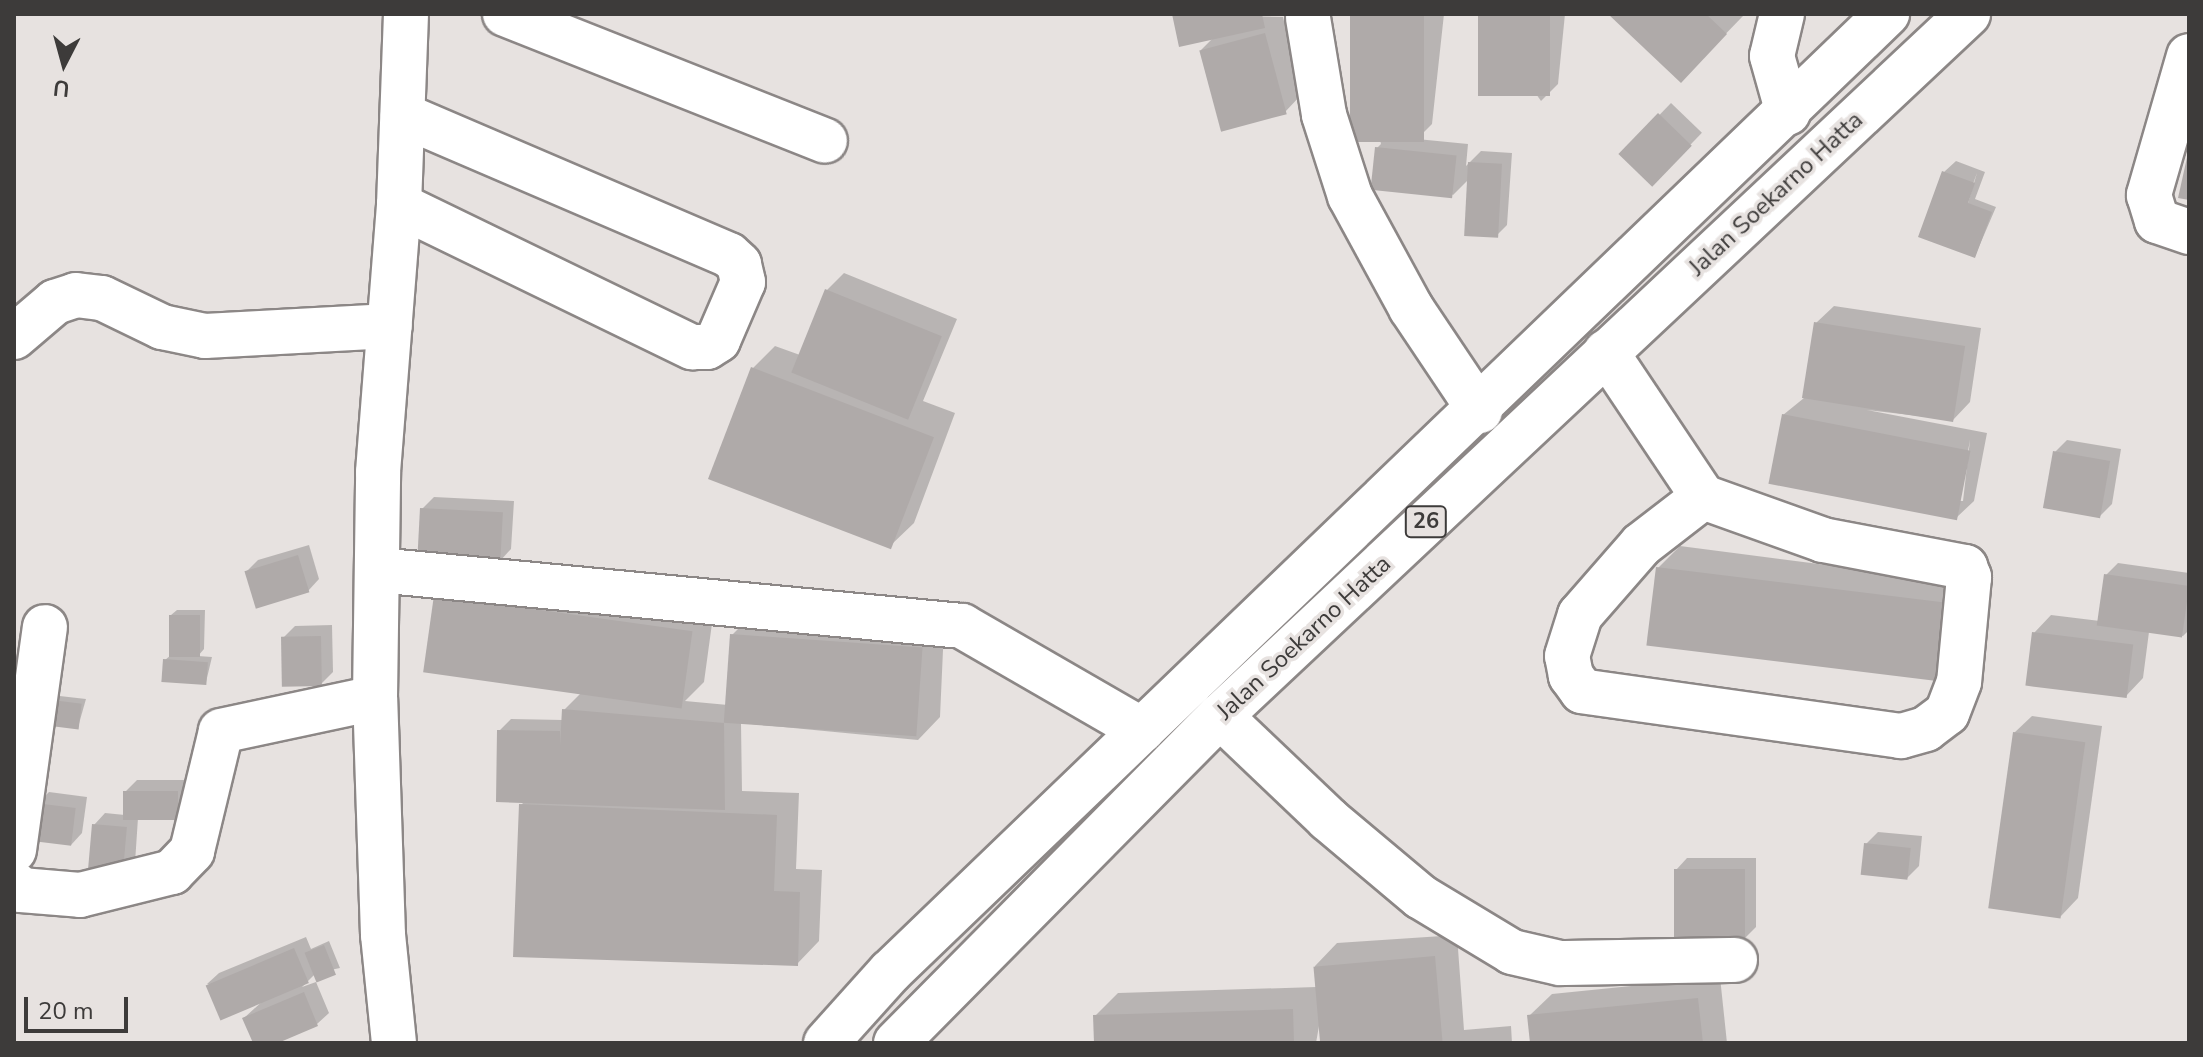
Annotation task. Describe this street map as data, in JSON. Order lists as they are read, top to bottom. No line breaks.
{"streets":{"main road":["Jalan Soekarno Hatta","26"]},"scale_bar":"20 m","north":"bottom"}
